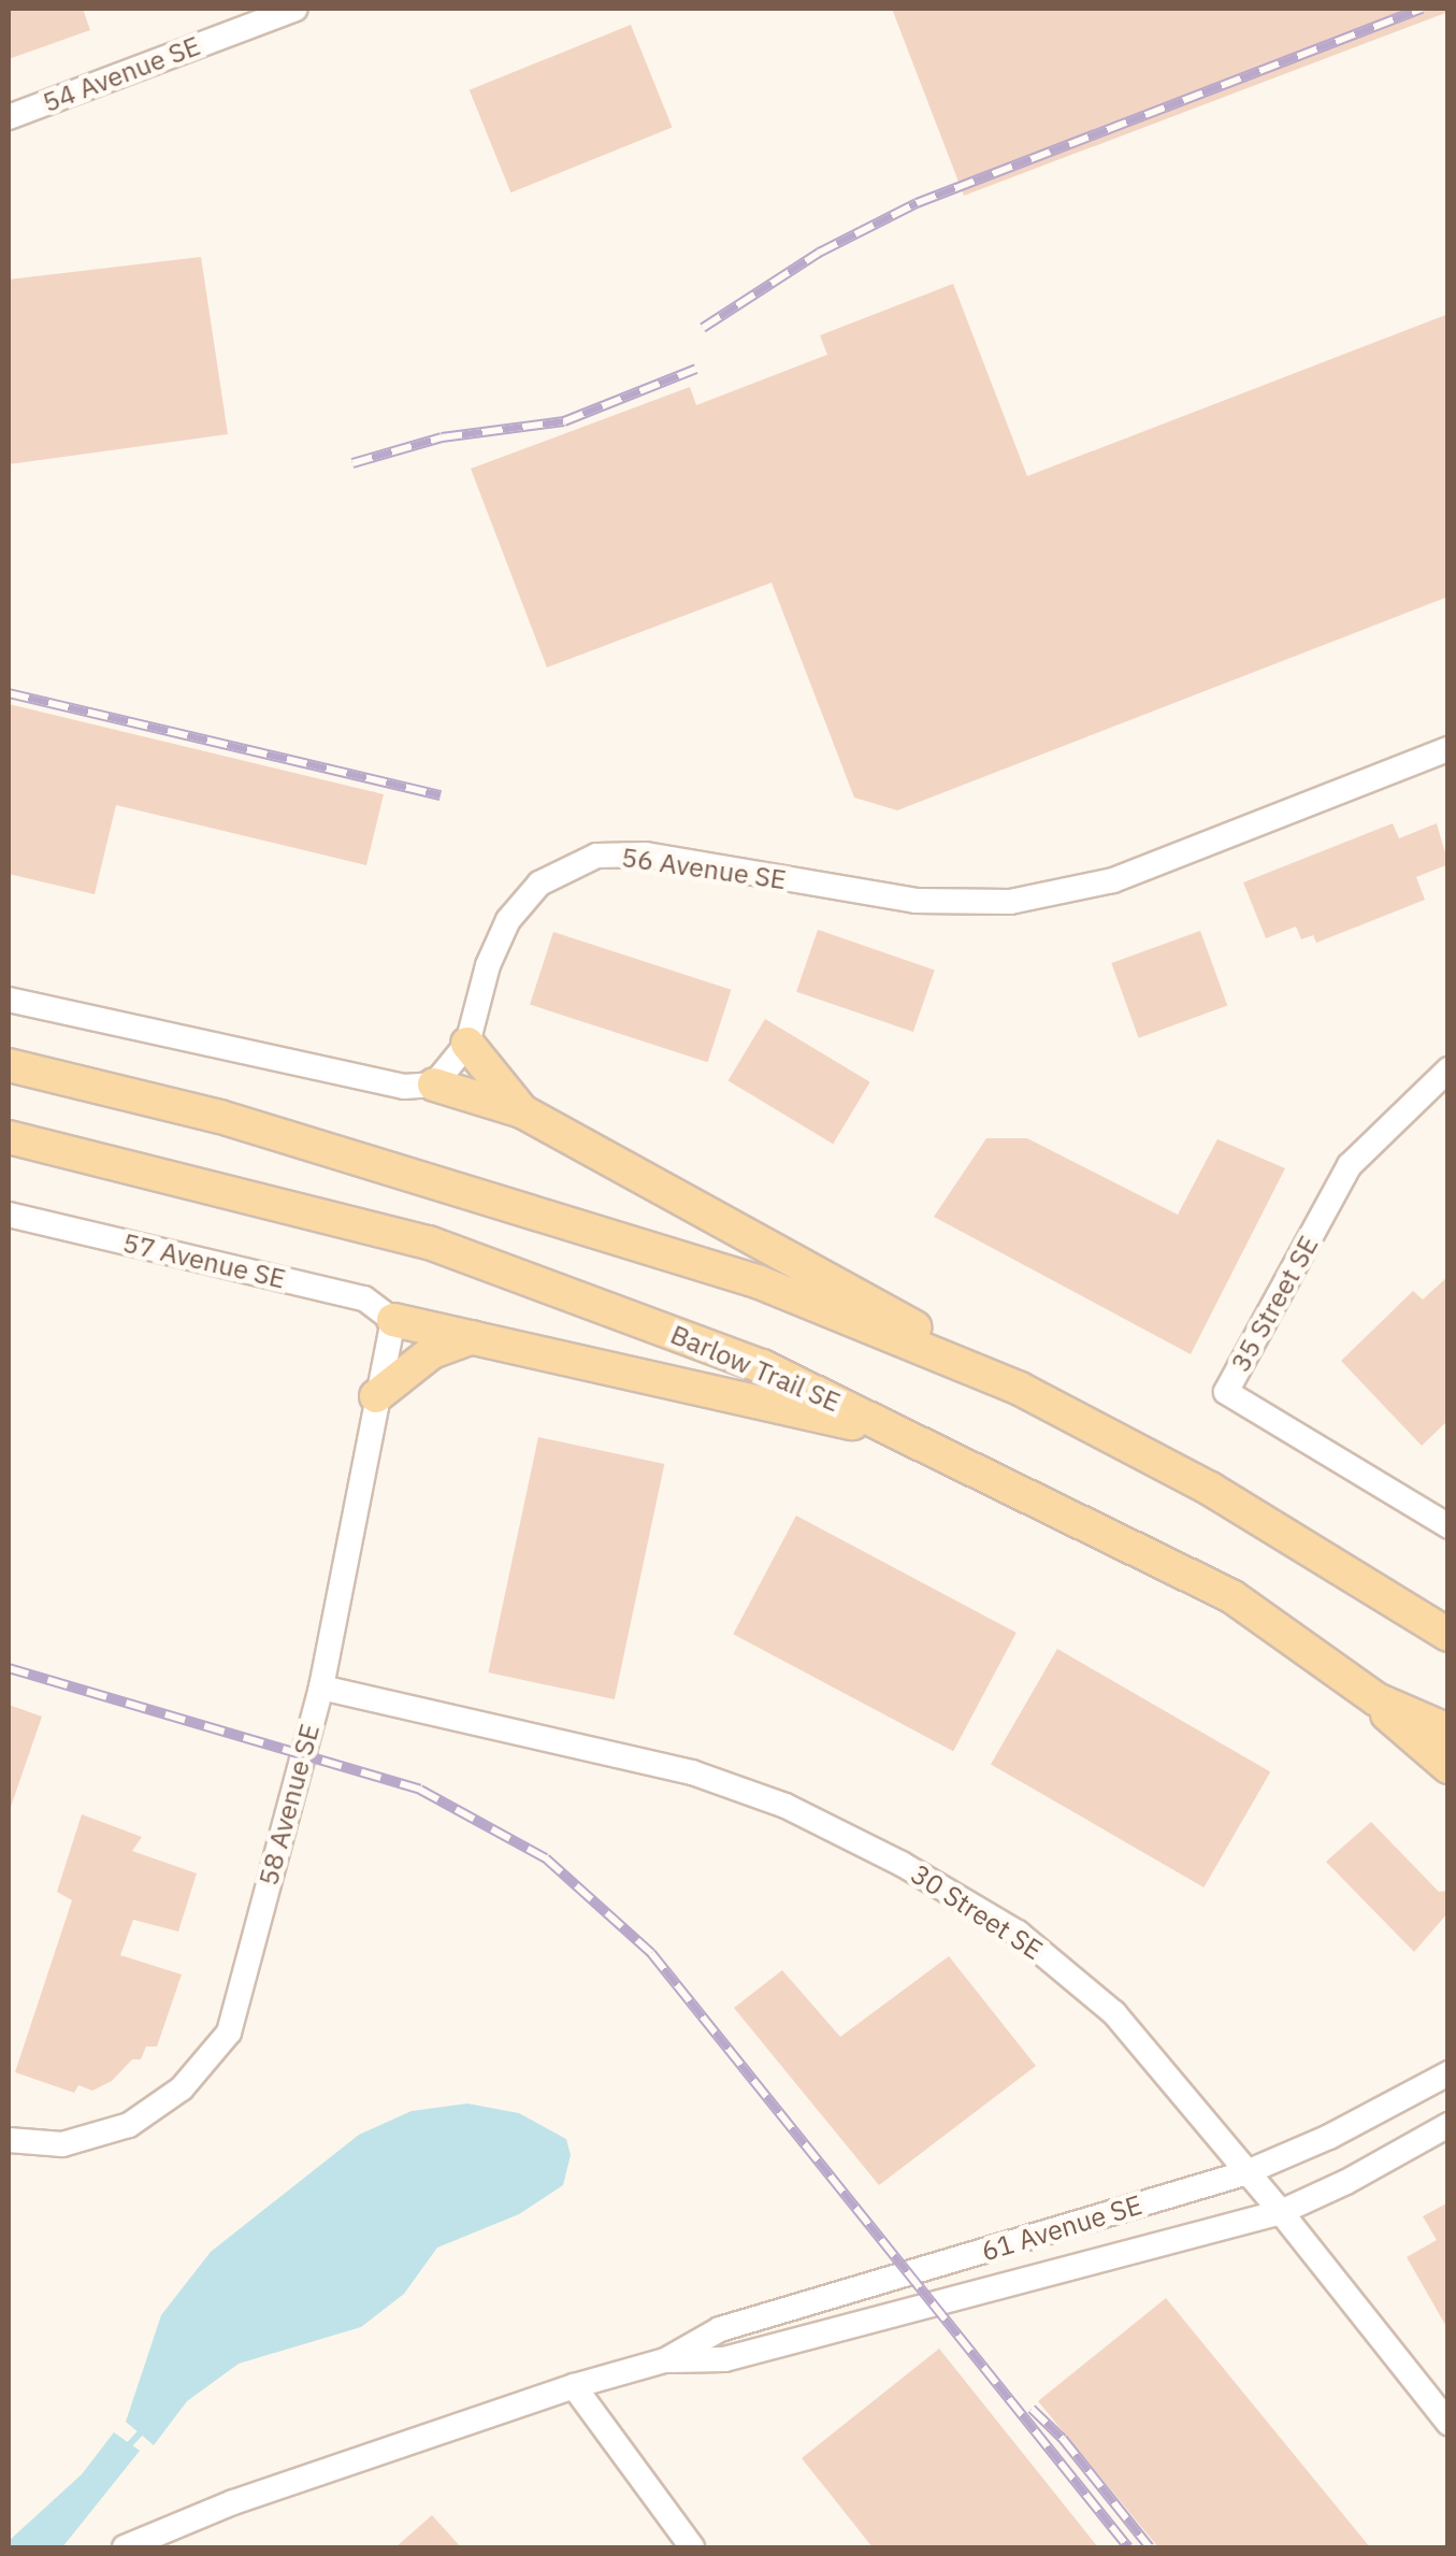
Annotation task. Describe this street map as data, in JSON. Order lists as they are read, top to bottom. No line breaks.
{"streets":{"main road":["Barlow Trail SE"],"street":["54 Avenue SE","56 Avenue SE","57 Avenue SE","35 Street SE","58 Avenue SE","30 Street SE","61 Avenue SE"]},"crossings":[["57 Avenue SE","58 Avenue SE"],["58 Avenue SE","30 Street SE"],["30 Street SE","61 Avenue SE"]]}
